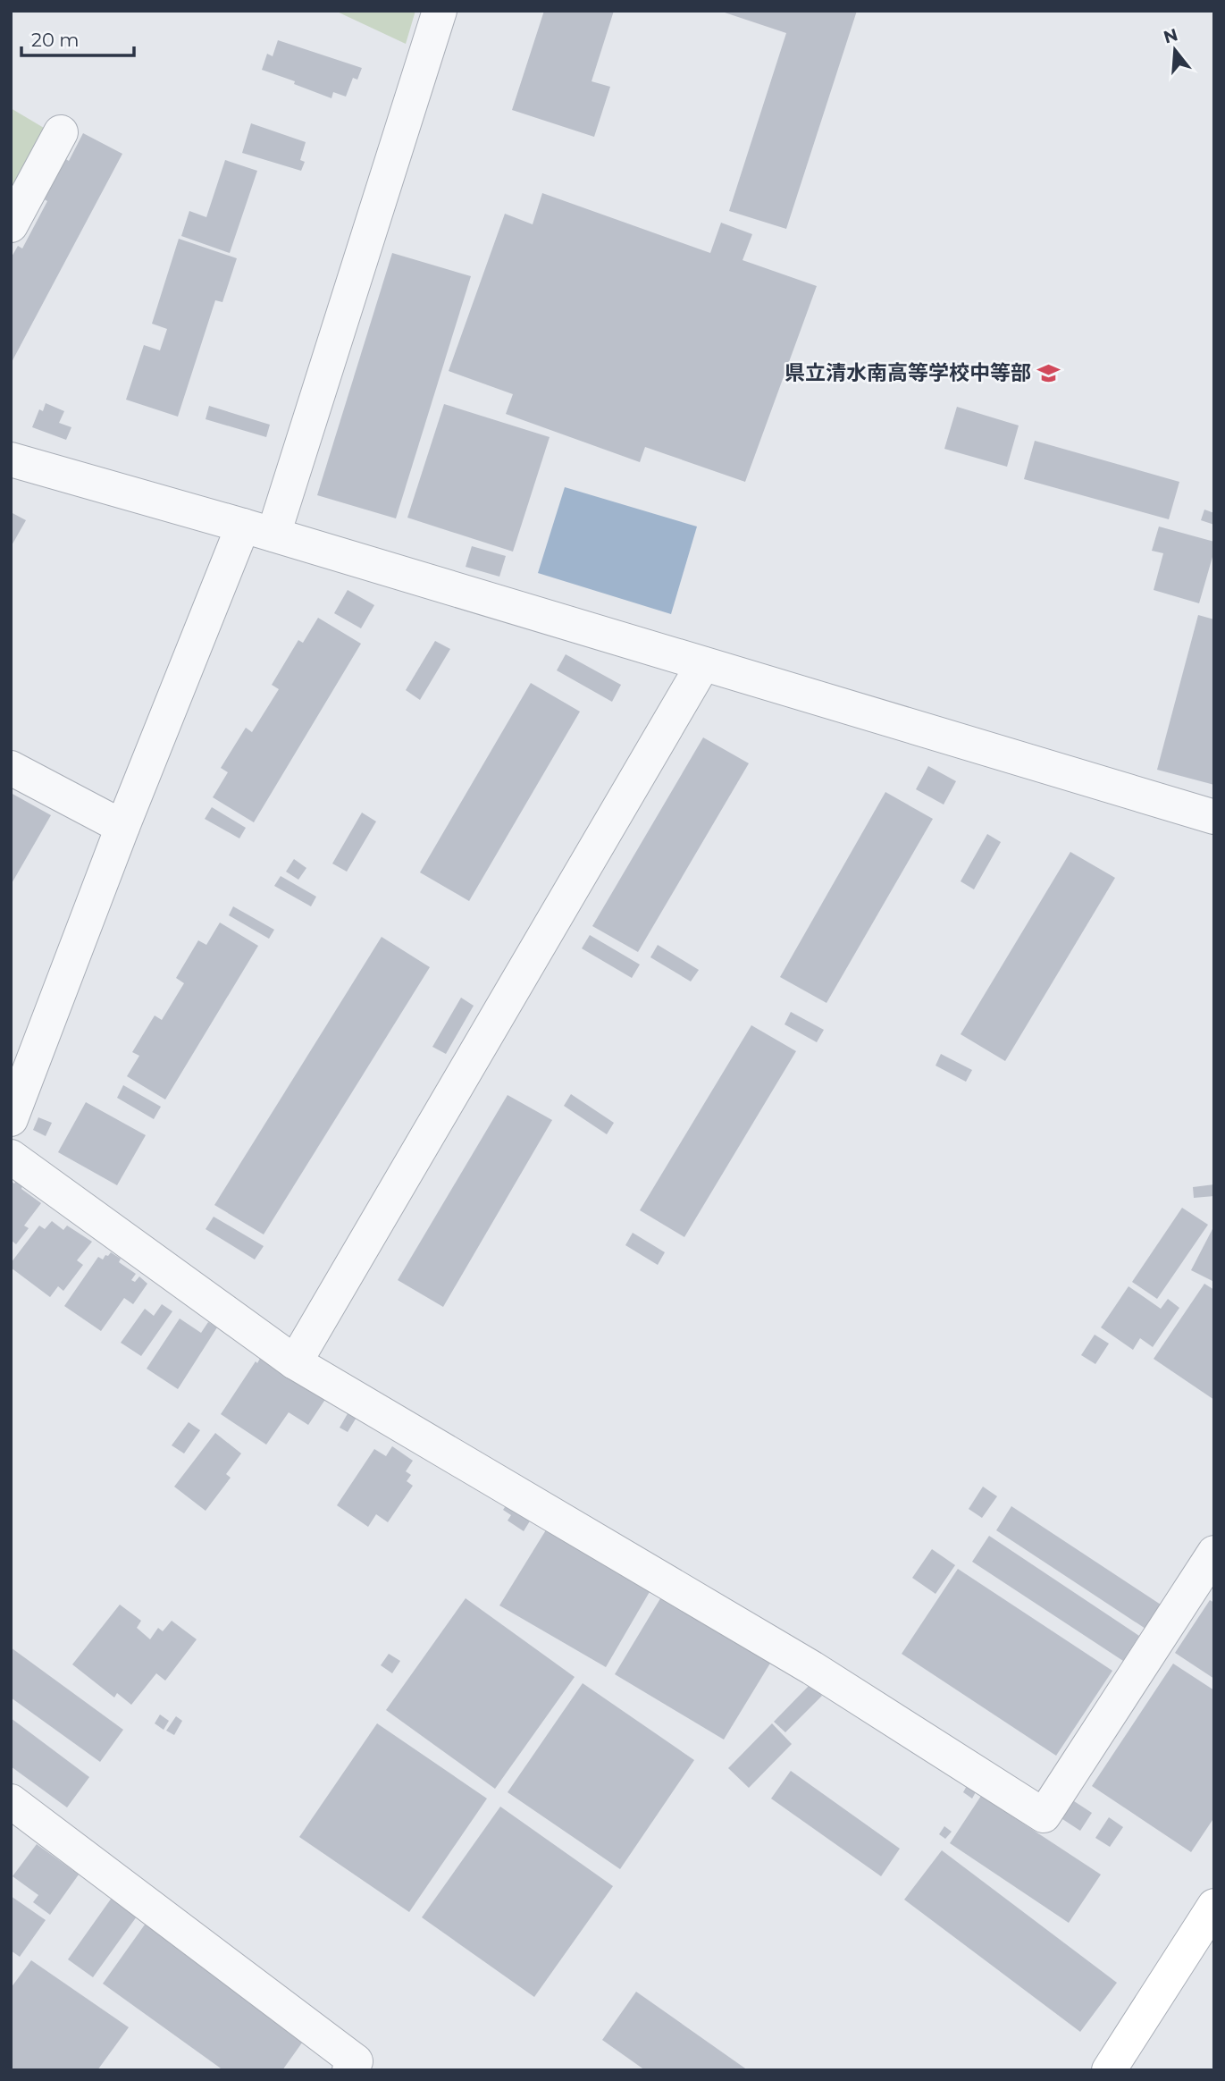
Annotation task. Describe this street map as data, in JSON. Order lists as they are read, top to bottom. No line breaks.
{"places":{"school or university":["県立清水南高等学校中等部"]},"scale_bar":"20 m","north":"top"}
